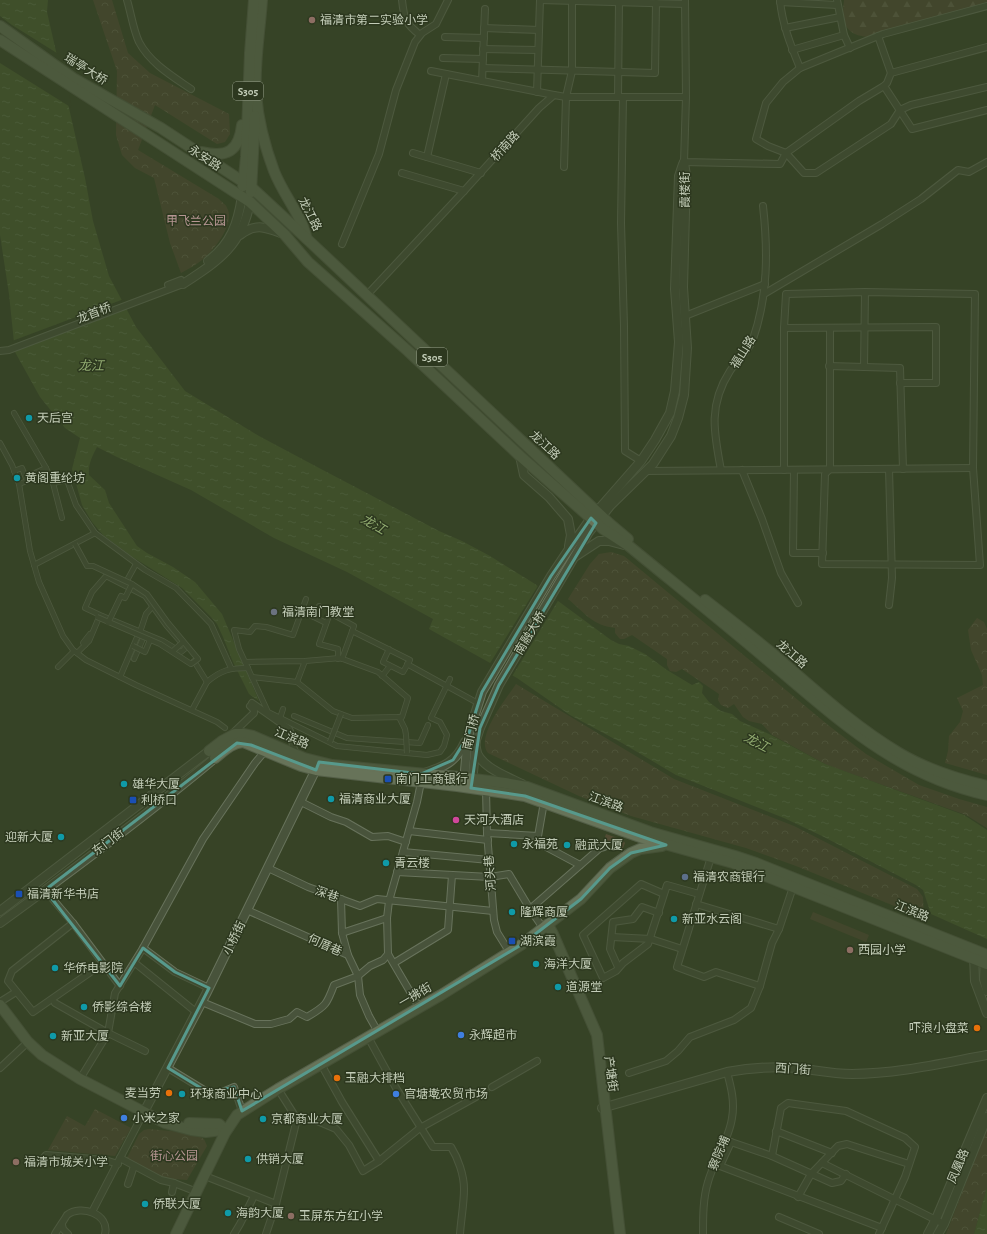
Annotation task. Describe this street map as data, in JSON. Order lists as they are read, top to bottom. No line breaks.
{"streets":{"main road":["瑞亭大桥","S305","永安路","龙江路","江滨路","一拂街","产塘街"],"street":["桥南路","霞楼街","龙首桥","福山路","南融大桥","南门桥","东门街","河头巷","深巷","小桥街","何厝巷","西门街","察院埔","凤凰路"]},"crossings":[["瑞亭大桥","永安路"],["S305","永安路"],["桥南路","龙江路"],["永安路","龙江路"],["霞楼街","龙江路"],["南融大桥","南门桥"],["南门桥","江滨路"],["江滨路","东门街"],["江滨路","河头巷"],["江滨路","小桥街"],["江滨路","一拂街"],["河头巷","深巷"],["河头巷","一拂街"],["深巷","小桥街"],["小桥街","何厝巷"],["何厝巷","一拂街"],["一拂街","产塘街"],["西门街","产塘街"],["西门街","察院埔"]],"water":["龙江"],"parks":["甲飞兰公园","街心公园"],"places":{"other":["福清市第二实验小学","天后宫","黄阁重纶坊","福清南门教堂","雄华大厦","福清商业大厦","天河大酒店","迎新大厦","永福苑","融武大厦","青云楼","福清农商银行","隆辉商厦","新亚水云阁","西园小学","海洋大厦","华侨电影院","道源堂","侨影综合楼","吓浪小盘菜","永辉超市","新亚大厦","玉融大排档","麦当劳","环球商业中心","官塘墘农贸市场","小米之家","京都商业大厦","供销大厦","福清市城关小学","侨联大厦","海韵大厦","玉屏东方红小学"],"transit":["南门工商银行","利桥口","福清新华书店","湖滨霞"]}}
